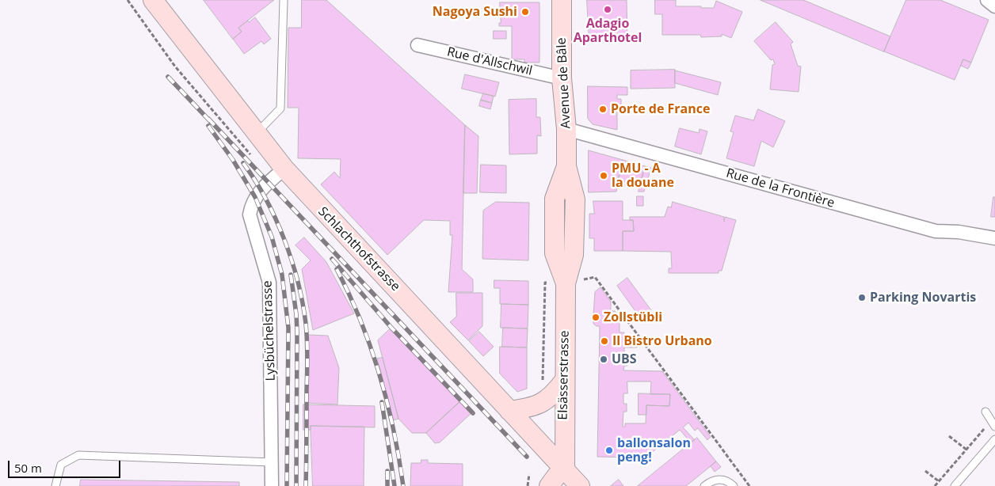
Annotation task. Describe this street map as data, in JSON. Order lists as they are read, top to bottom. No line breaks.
{"streets":{"main road":["Avenue de Bâle","Schlachthofstrasse","Elsässerstrasse"],"street":["Rue d'Allschwil","Rue de la Frontière","Lysbüchelstrasse"]},"crossings":[["Rue d'Allschwil","Avenue de Bâle"],["Avenue de Bâle","Rue de la Frontière"],["Avenue de Bâle","Elsässerstrasse"],["Schlachthofstrasse","Lysbüchelstrasse"],["Schlachthofstrasse","Elsässerstrasse"]],"places":["Adagio Aparthotel","Nagoya Sushi","Porte de France","PMU - A la douane","Parking Novartis","Zollstübli","Il Bistro Urbano","UBS","ballonsalon peng!"],"scale_bar":"50 m"}
